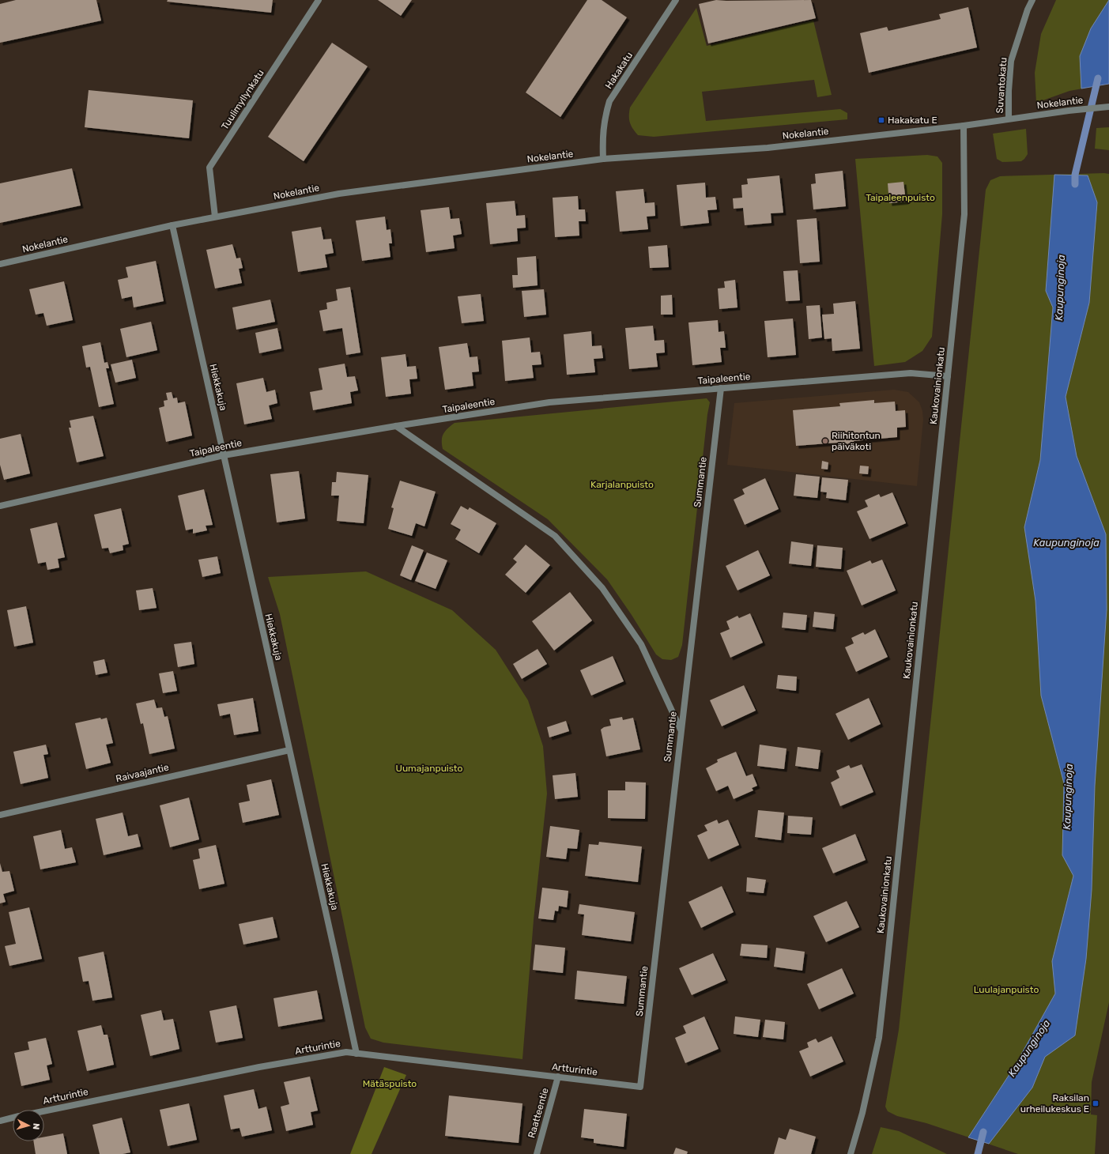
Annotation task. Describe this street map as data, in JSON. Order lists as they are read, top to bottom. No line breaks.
{"streets":{"street":["Hakakatu","Suvantokatu","Tuulimyllynkatu","Nokelantie","Taipaleentie","Kaukovainionkatu","Hiekkakuja","Summantie","Raivaajantie","Artturintie","Raatteentie"]},"crossings":[["Hakakatu","Nokelantie"],["Suvantokatu","Nokelantie"],["Tuulimyllynkatu","Nokelantie"],["Nokelantie","Kaukovainionkatu"],["Nokelantie","Hiekkakuja"],["Taipaleentie","Kaukovainionkatu"],["Taipaleentie","Hiekkakuja"],["Taipaleentie","Summantie"],["Hiekkakuja","Raivaajantie"],["Hiekkakuja","Artturintie"],["Summantie","Artturintie"],["Artturintie","Raatteentie"]],"water":["Kaupunginoja"],"parks":["Taipaleenpuisto","Karjalanpuisto","Uumajanpuisto","Luulajanpuisto","Mätäspuisto"],"places":{"transit":["Hakakatu E","Raksilan urheilukeskus E"],"other":["Riihitontun päiväkoti"]},"north":"right"}
